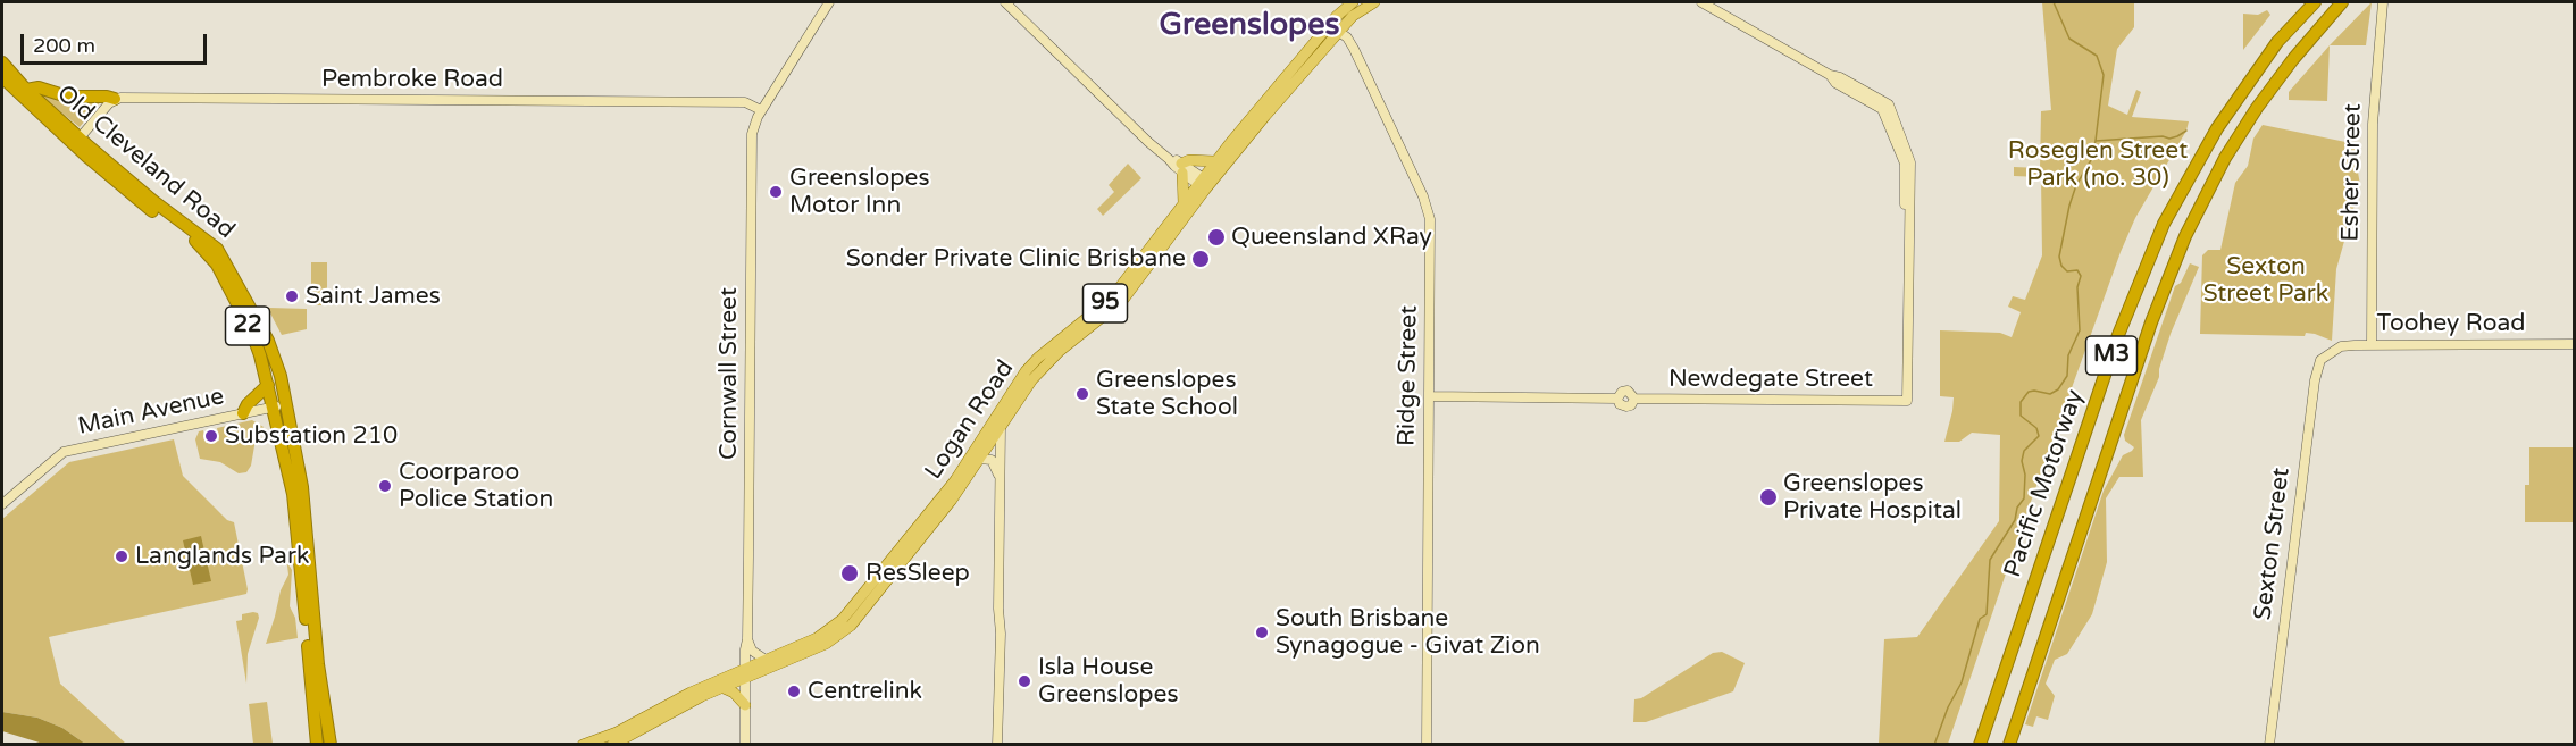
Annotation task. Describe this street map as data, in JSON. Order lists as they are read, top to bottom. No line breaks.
{"streets":{"highway":["Old Cleveland Road","22","M3","Pacific Motorway"],"main road":["95","Logan Road"],"street":["Pembroke Road","Esher Street","Toohey Road","Cornwall Street","Ridge Street","Newdegate Street","Main Avenue","Sexton Street"]},"crossings":[["Pembroke Road","Cornwall Street"],["Old Cleveland Road","Main Avenue"],["Esher Street","Toohey Road"],["Toohey Road","Sexton Street"],["Cornwall Street","Logan Road"],["Ridge Street","Newdegate Street"],["Ridge Street","Logan Road"]],"districts":["Greenslopes"],"parks":["Roseglen Street Park (no. 30)","Sexton Street Park"],"places":["Greenslopes Motor Inn","Queensland XRay","Sonder Private Clinic Brisbane","Saint James","Greenslopes State School","Substation 210","Coorparoo Police Station","Greenslopes Private Hospital","Langlands Park","ResSleep","South Brisbane Synagogue - Givat Zion","Isla House Greenslopes","Centrelink"],"scale_bar":"200 m"}
